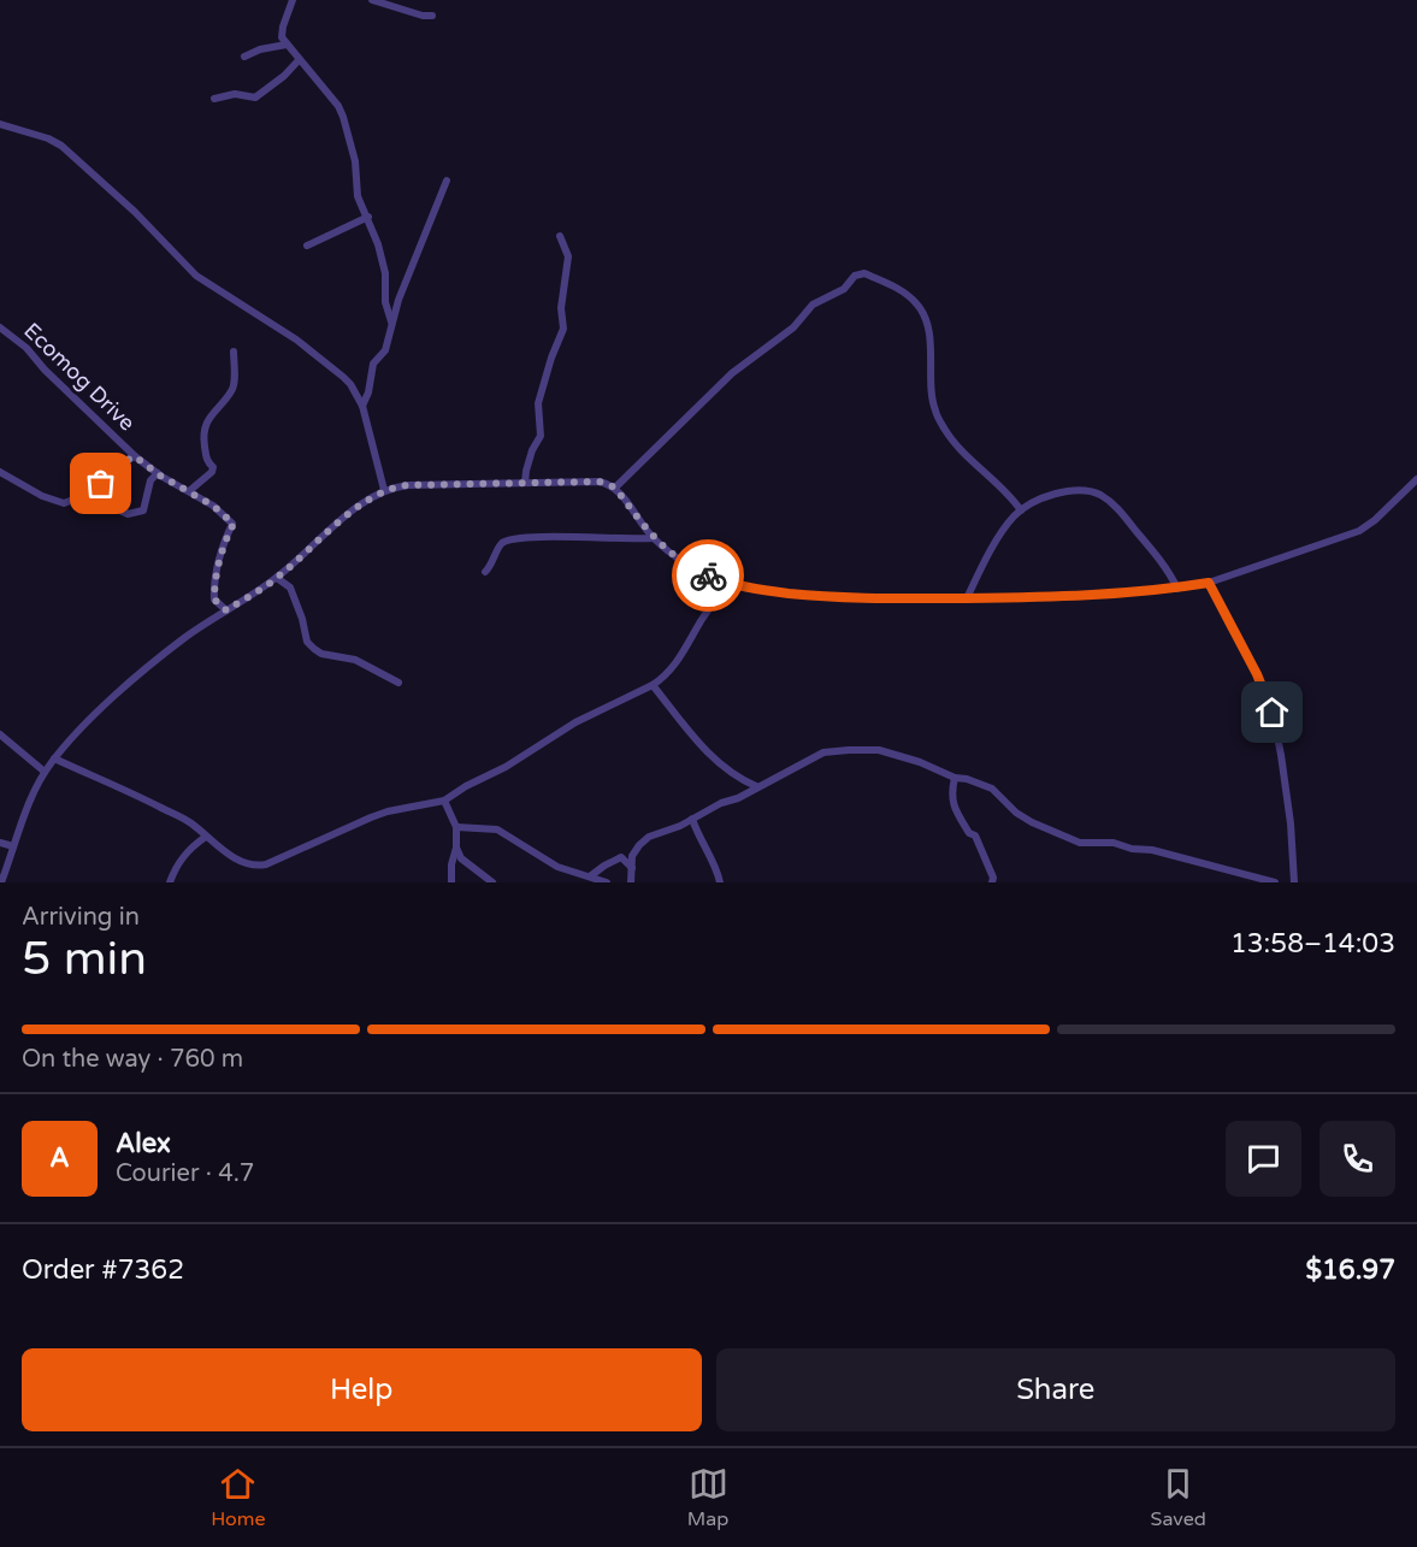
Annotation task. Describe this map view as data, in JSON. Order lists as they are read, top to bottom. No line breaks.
{"streets":{"street":["Ecomog Drive"]},"page":{"heading":["5 min","Arriving in","13:58–14:03"],"panel":["Alex","Courier · 4.7","Order #7362","$16.97"],"bar":"On the way · 760 m","round":"A","buttons":["Help","Share"],"tabs":["Home","Map","Saved"]}}
